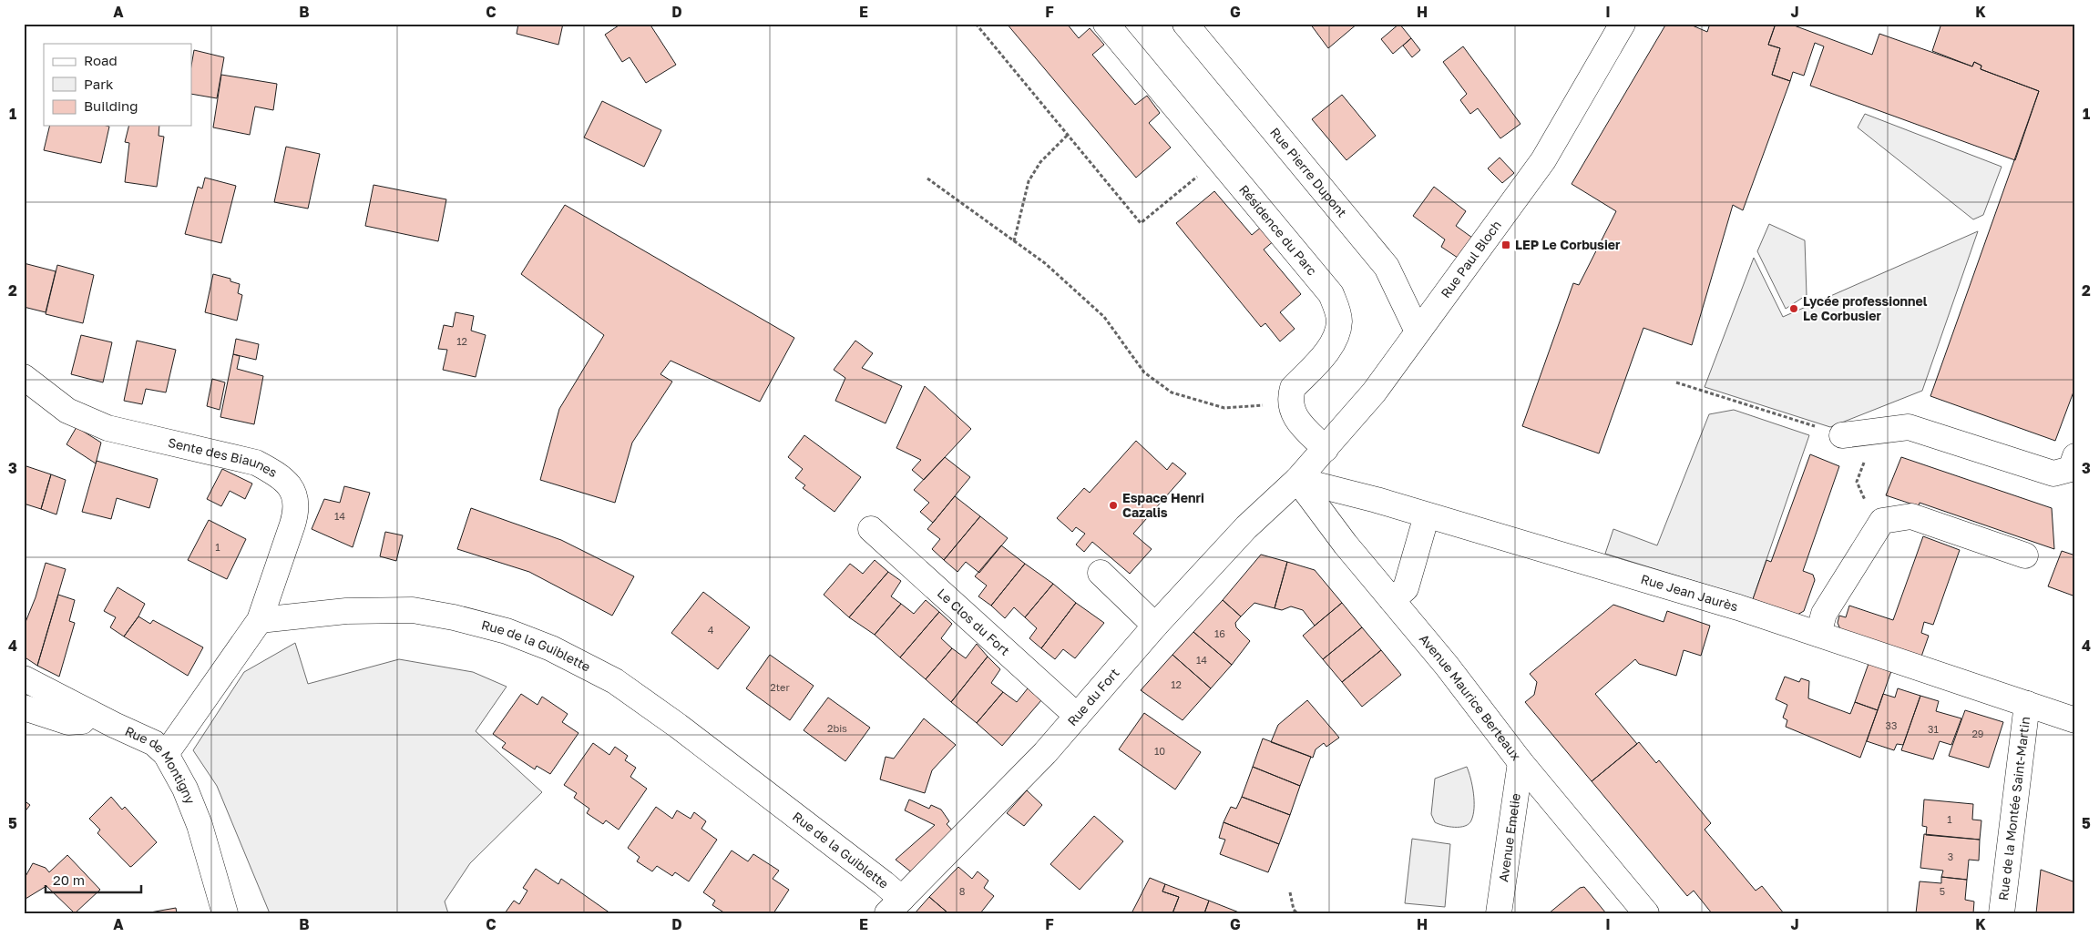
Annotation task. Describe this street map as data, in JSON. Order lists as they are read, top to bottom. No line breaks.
{"streets":{"street":["Rue Pierre Dupont","Résidence du Parc","Rue Paul Bloch","Sente des Biaunes","Rue Jean Jaurès","Le Clos du Fort","Rue de la Guiblette","Rue du Fort","Avenue Maurice Berteaux","Rue de Montigny","Rue de la Montée Saint-Martin","Avenue Emelie"]},"crossings":[["Rue Pierre Dupont","Rue Paul Bloch"],["Rue Paul Bloch","Rue Jean Jaurès"],["Rue Paul Bloch","Rue du Fort"],["Rue Paul Bloch","Avenue Maurice Berteaux"],["Sente des Biaunes","Rue de la Guiblette"],["Rue Jean Jaurès","Rue du Fort"],["Rue Jean Jaurès","Avenue Maurice Berteaux"],["Rue Jean Jaurès","Rue de la Montée Saint-Martin"],["Le Clos du Fort","Rue du Fort"],["Rue de la Guiblette","Rue du Fort"],["Rue du Fort","Avenue Maurice Berteaux"],["Avenue Maurice Berteaux","Avenue Emelie"]],"places":{"transit":["LEP Le Corbusier"],"other":["Lycée professionnel Le Corbusier","Espace Henri Cazalis"]},"house_numbers":["12","14","1","4","16","14","12","2ter","33","2bis","31","29","10","1","3","8","5"],"legend":["Road","Park","Building"],"scale_bar":"20 m","grid":{"columns":["A","B","C","D","E","F","G","H","I","J","K"],"rows":["1","2","3","4","5"]}}
